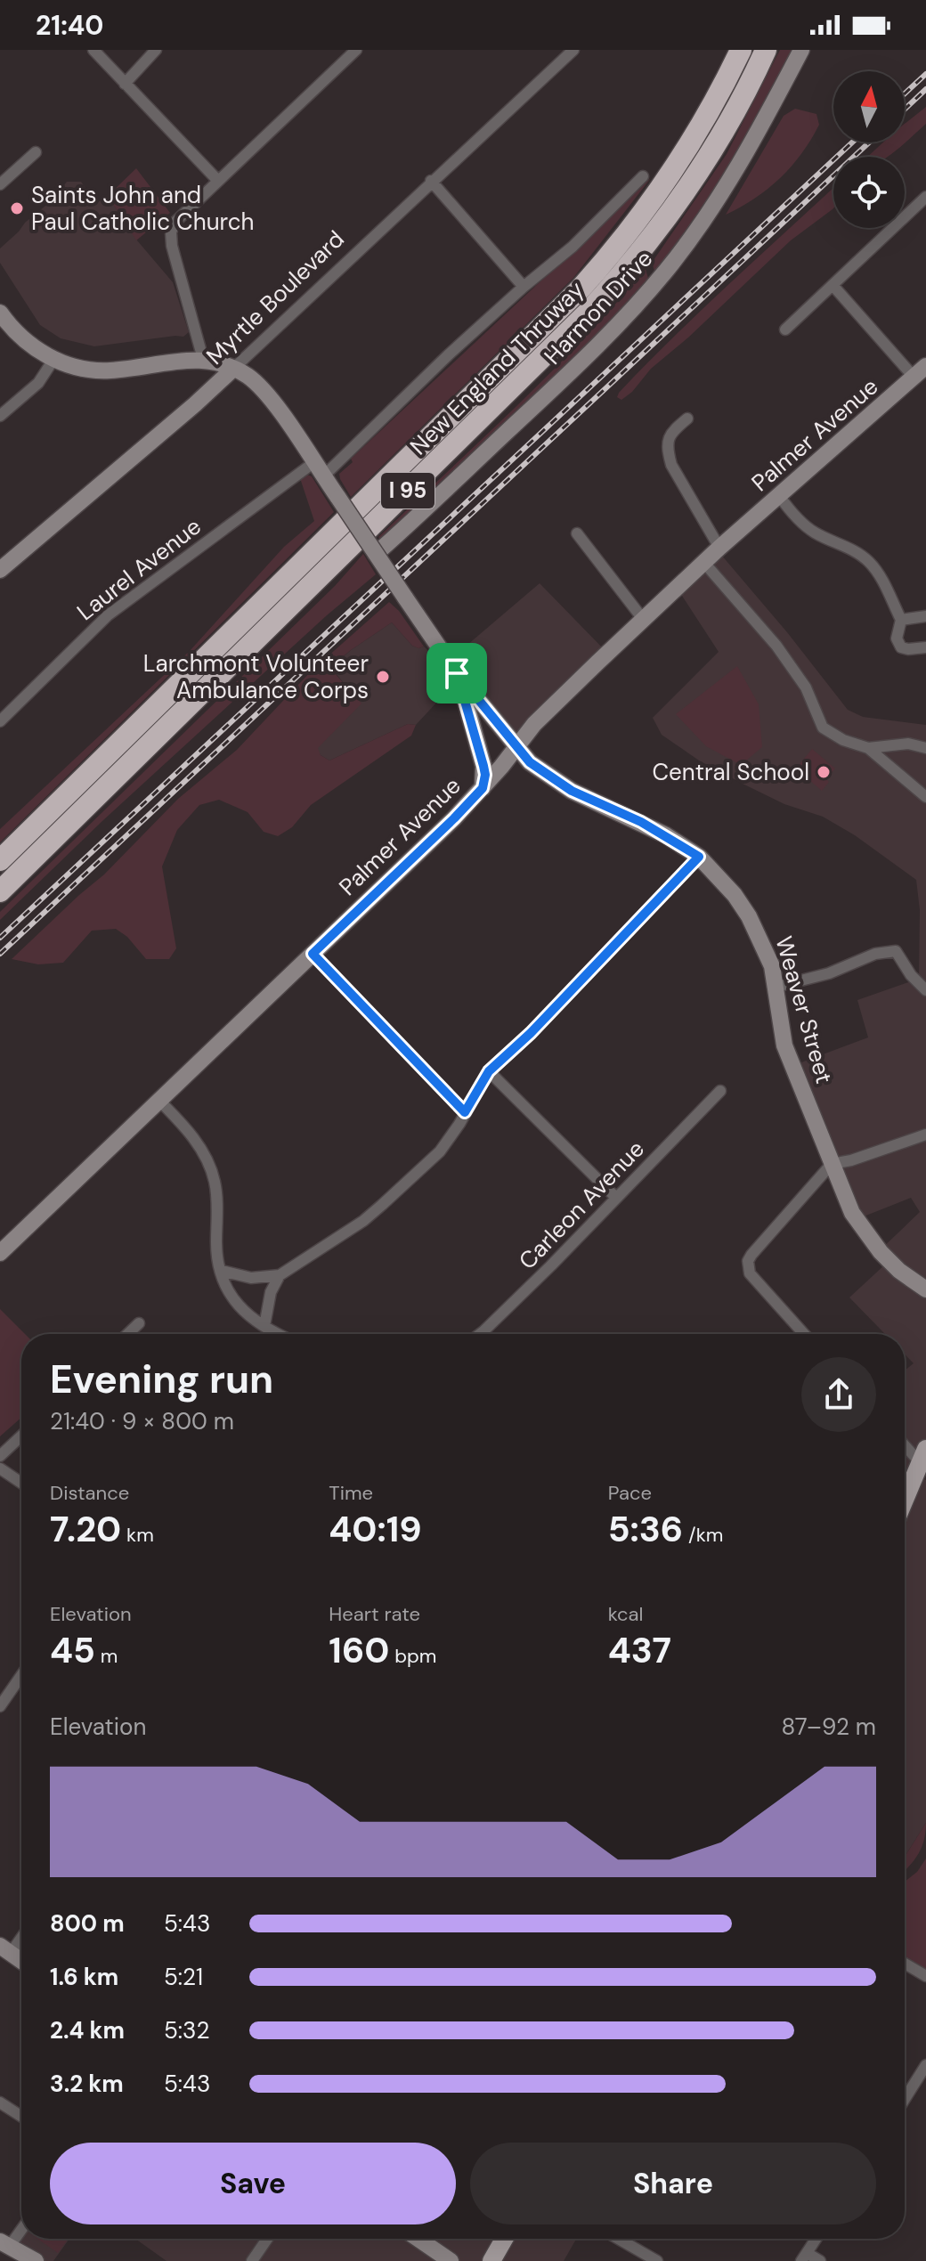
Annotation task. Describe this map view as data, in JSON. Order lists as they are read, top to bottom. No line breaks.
{"streets":{"highway":["New England Thruway","I 95"],"street":["Myrtle Boulevard","Harmon Drive","Palmer Avenue","Laurel Avenue","Weaver Street","Carleon Avenue"]},"crossings":[["Myrtle Boulevard","Weaver Street"],["Harmon Drive","Weaver Street"],["Palmer Avenue","Weaver Street"],["Laurel Avenue","Weaver Street"]],"places":["Saints John and Paul Catholic Church","Larchmont Volunteer Ambulance Corps","Central School"],"north":"top","page":{"status":"21:40","heading":["Evening run","21:40 · 9 × 800 m"],"stats":[["Distance","7.20 km"],["Time","40:19"],["Pace","5:36 /km"],["Elevation","45 m"],["Heart rate","160 bpm"],["kcal","437"]],"chart":["Elevation","87–92 m"],"list":[{"name":"800 m","note":"5:43"},{"name":"1.6 km","note":"5:21"},{"name":"2.4 km","note":"5:32"},{"name":"3.2 km","note":"5:43"}],"buttons":["Save","Share"]}}
